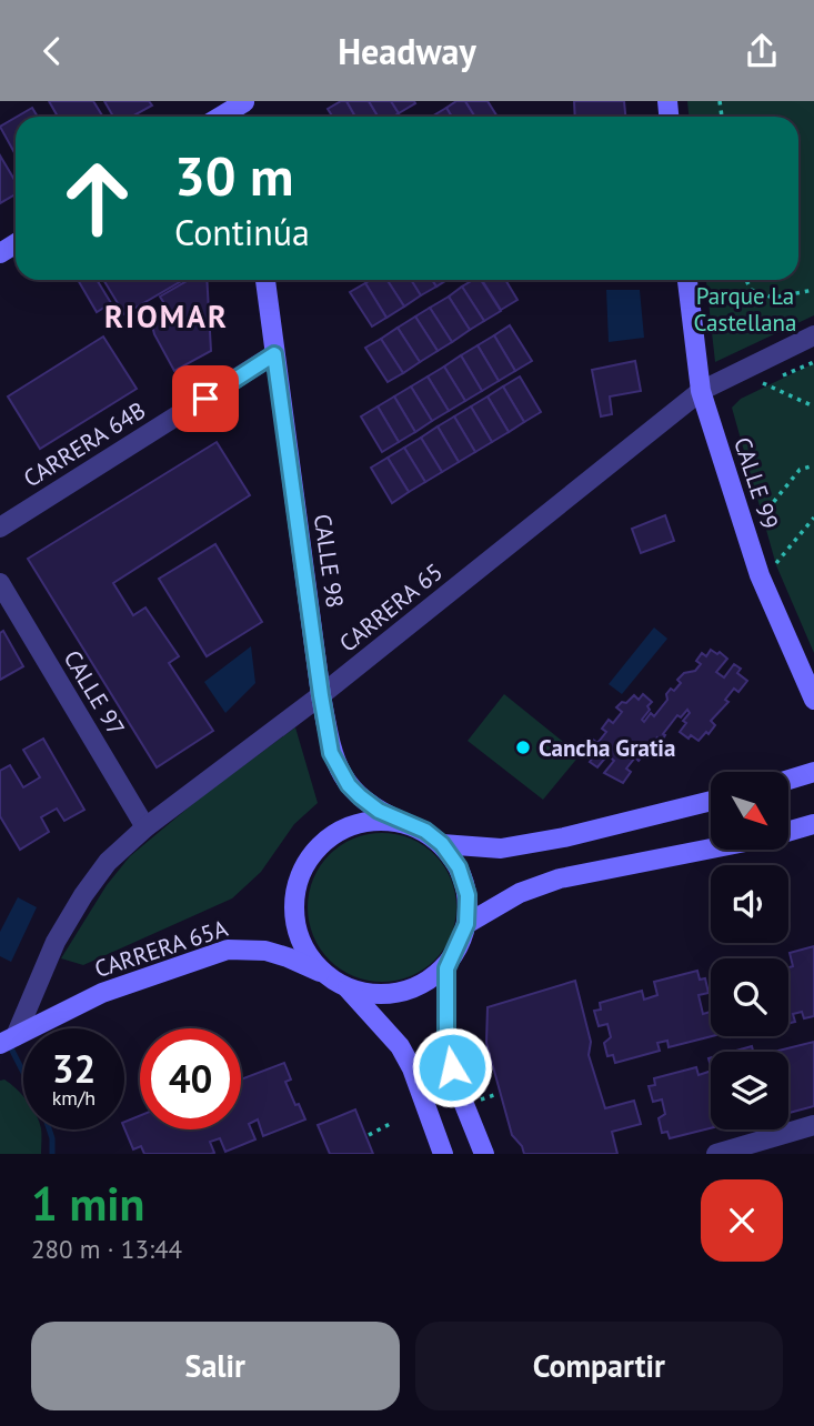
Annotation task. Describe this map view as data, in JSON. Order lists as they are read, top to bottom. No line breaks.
{"streets":{"street":["CARRERA 64B","CALLE 99","CALLE 98","CARRERA 65","CALLE 97","CARRERA 65A"]},"crossings":[["CARRERA 64B","CALLE 98"],["CALLE 99","CARRERA 65"],["CALLE 98","CARRERA 65"],["CALLE 98","CARRERA 65A"],["CARRERA 65","CALLE 97"],["CARRERA 65","CARRERA 65A"]],"districts":["RIOMAR"],"parks":["Parque La Castellana"],"places":["Cancha Gratia"],"north":"bottom right","page":{"header":"Headway","turn":["30 m","Continúa"],"speed":"32 km/h","limit":"40","heading":["1 min","280 m · 13:44"],"buttons":["Salir","Compartir"]}}
